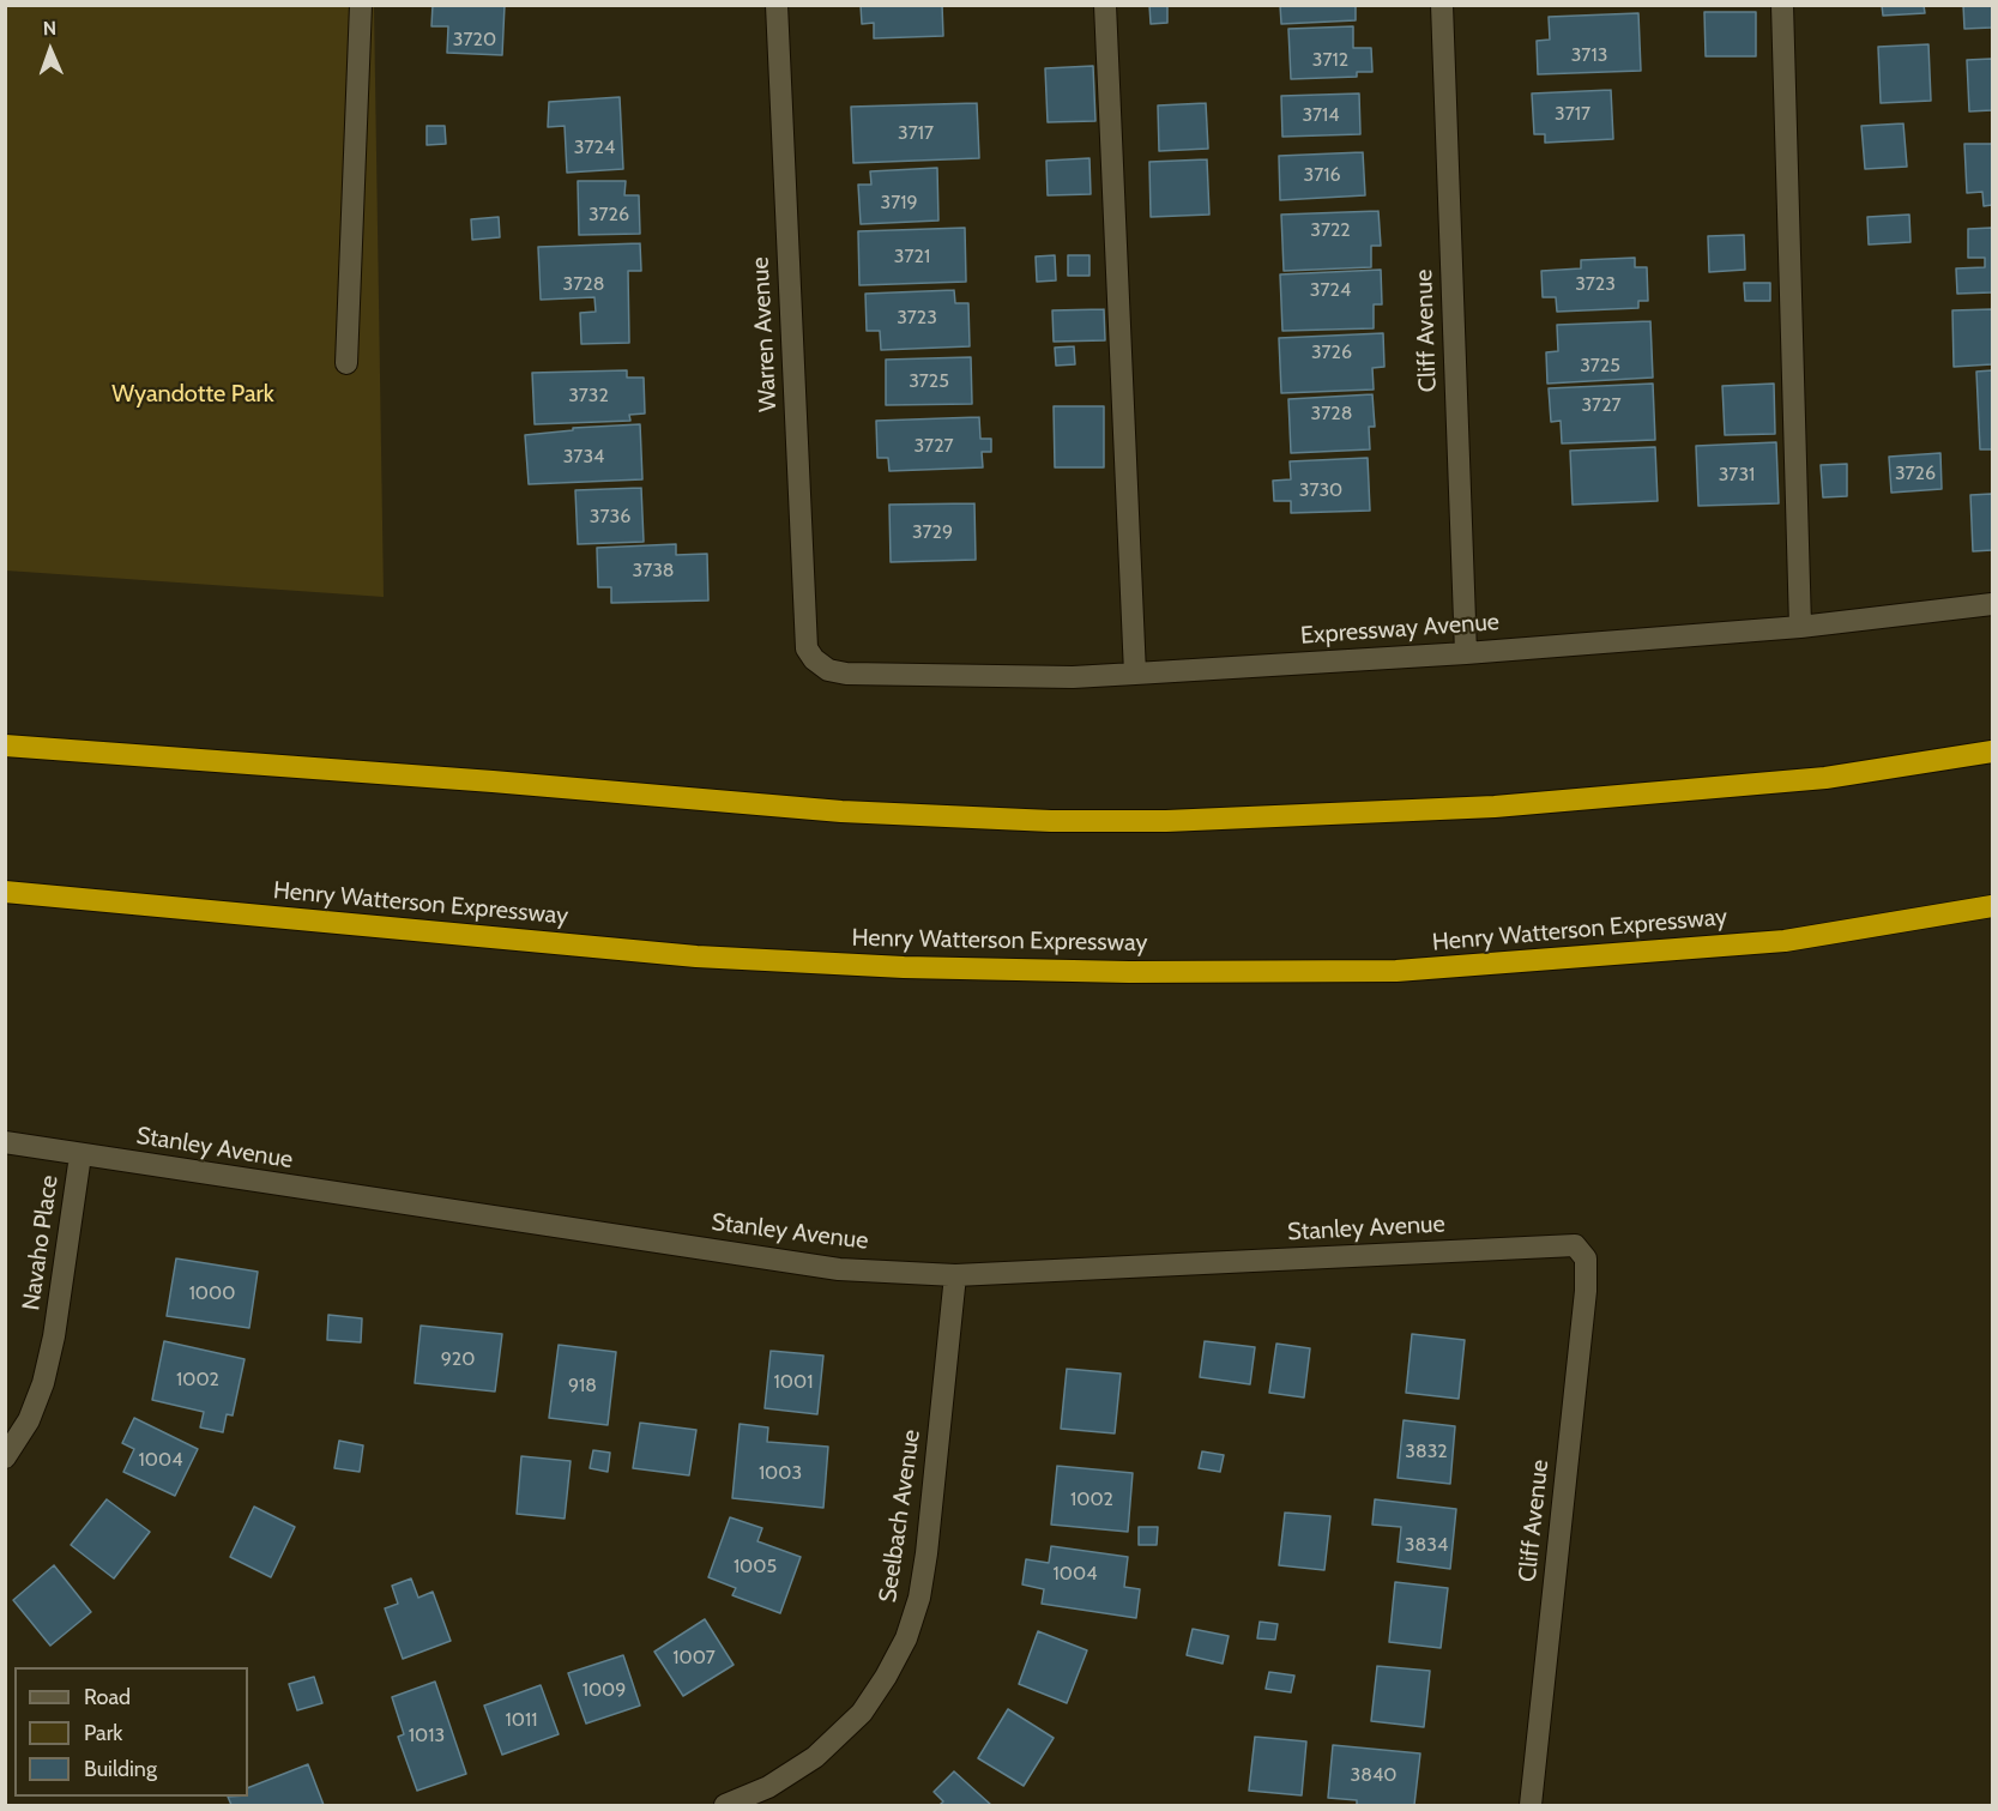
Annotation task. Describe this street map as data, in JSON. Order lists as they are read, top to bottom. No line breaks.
{"streets":{"highway":["Henry Watterson Expressway"],"street":["Cliff Avenue","Warren Avenue","Expressway Avenue","Stanley Avenue","Navaho Place","Seelbach Avenue"]},"crossings":[["Cliff Avenue","Expressway Avenue"],["Cliff Avenue","Stanley Avenue"],["Warren Avenue","Expressway Avenue"],["Stanley Avenue","Navaho Place"],["Stanley Avenue","Seelbach Avenue"]],"parks":["Wyandotte Park"],"house_numbers":["3720","3713","3712","3717","3714","3717","3724","3716","3719","3726","3722","3721","3728","3723","3724","3723","3726","3725","3725","3732","3727","3728","3727","3734","3726","3731","3730","3736","3729","3738","1000","920","1002","1001","918","3832","1004","1003","1002","3834","1005","1004","1007","1009","1011","1013","3840"],"legend":["Road","Park","Building"],"north":"top"}
